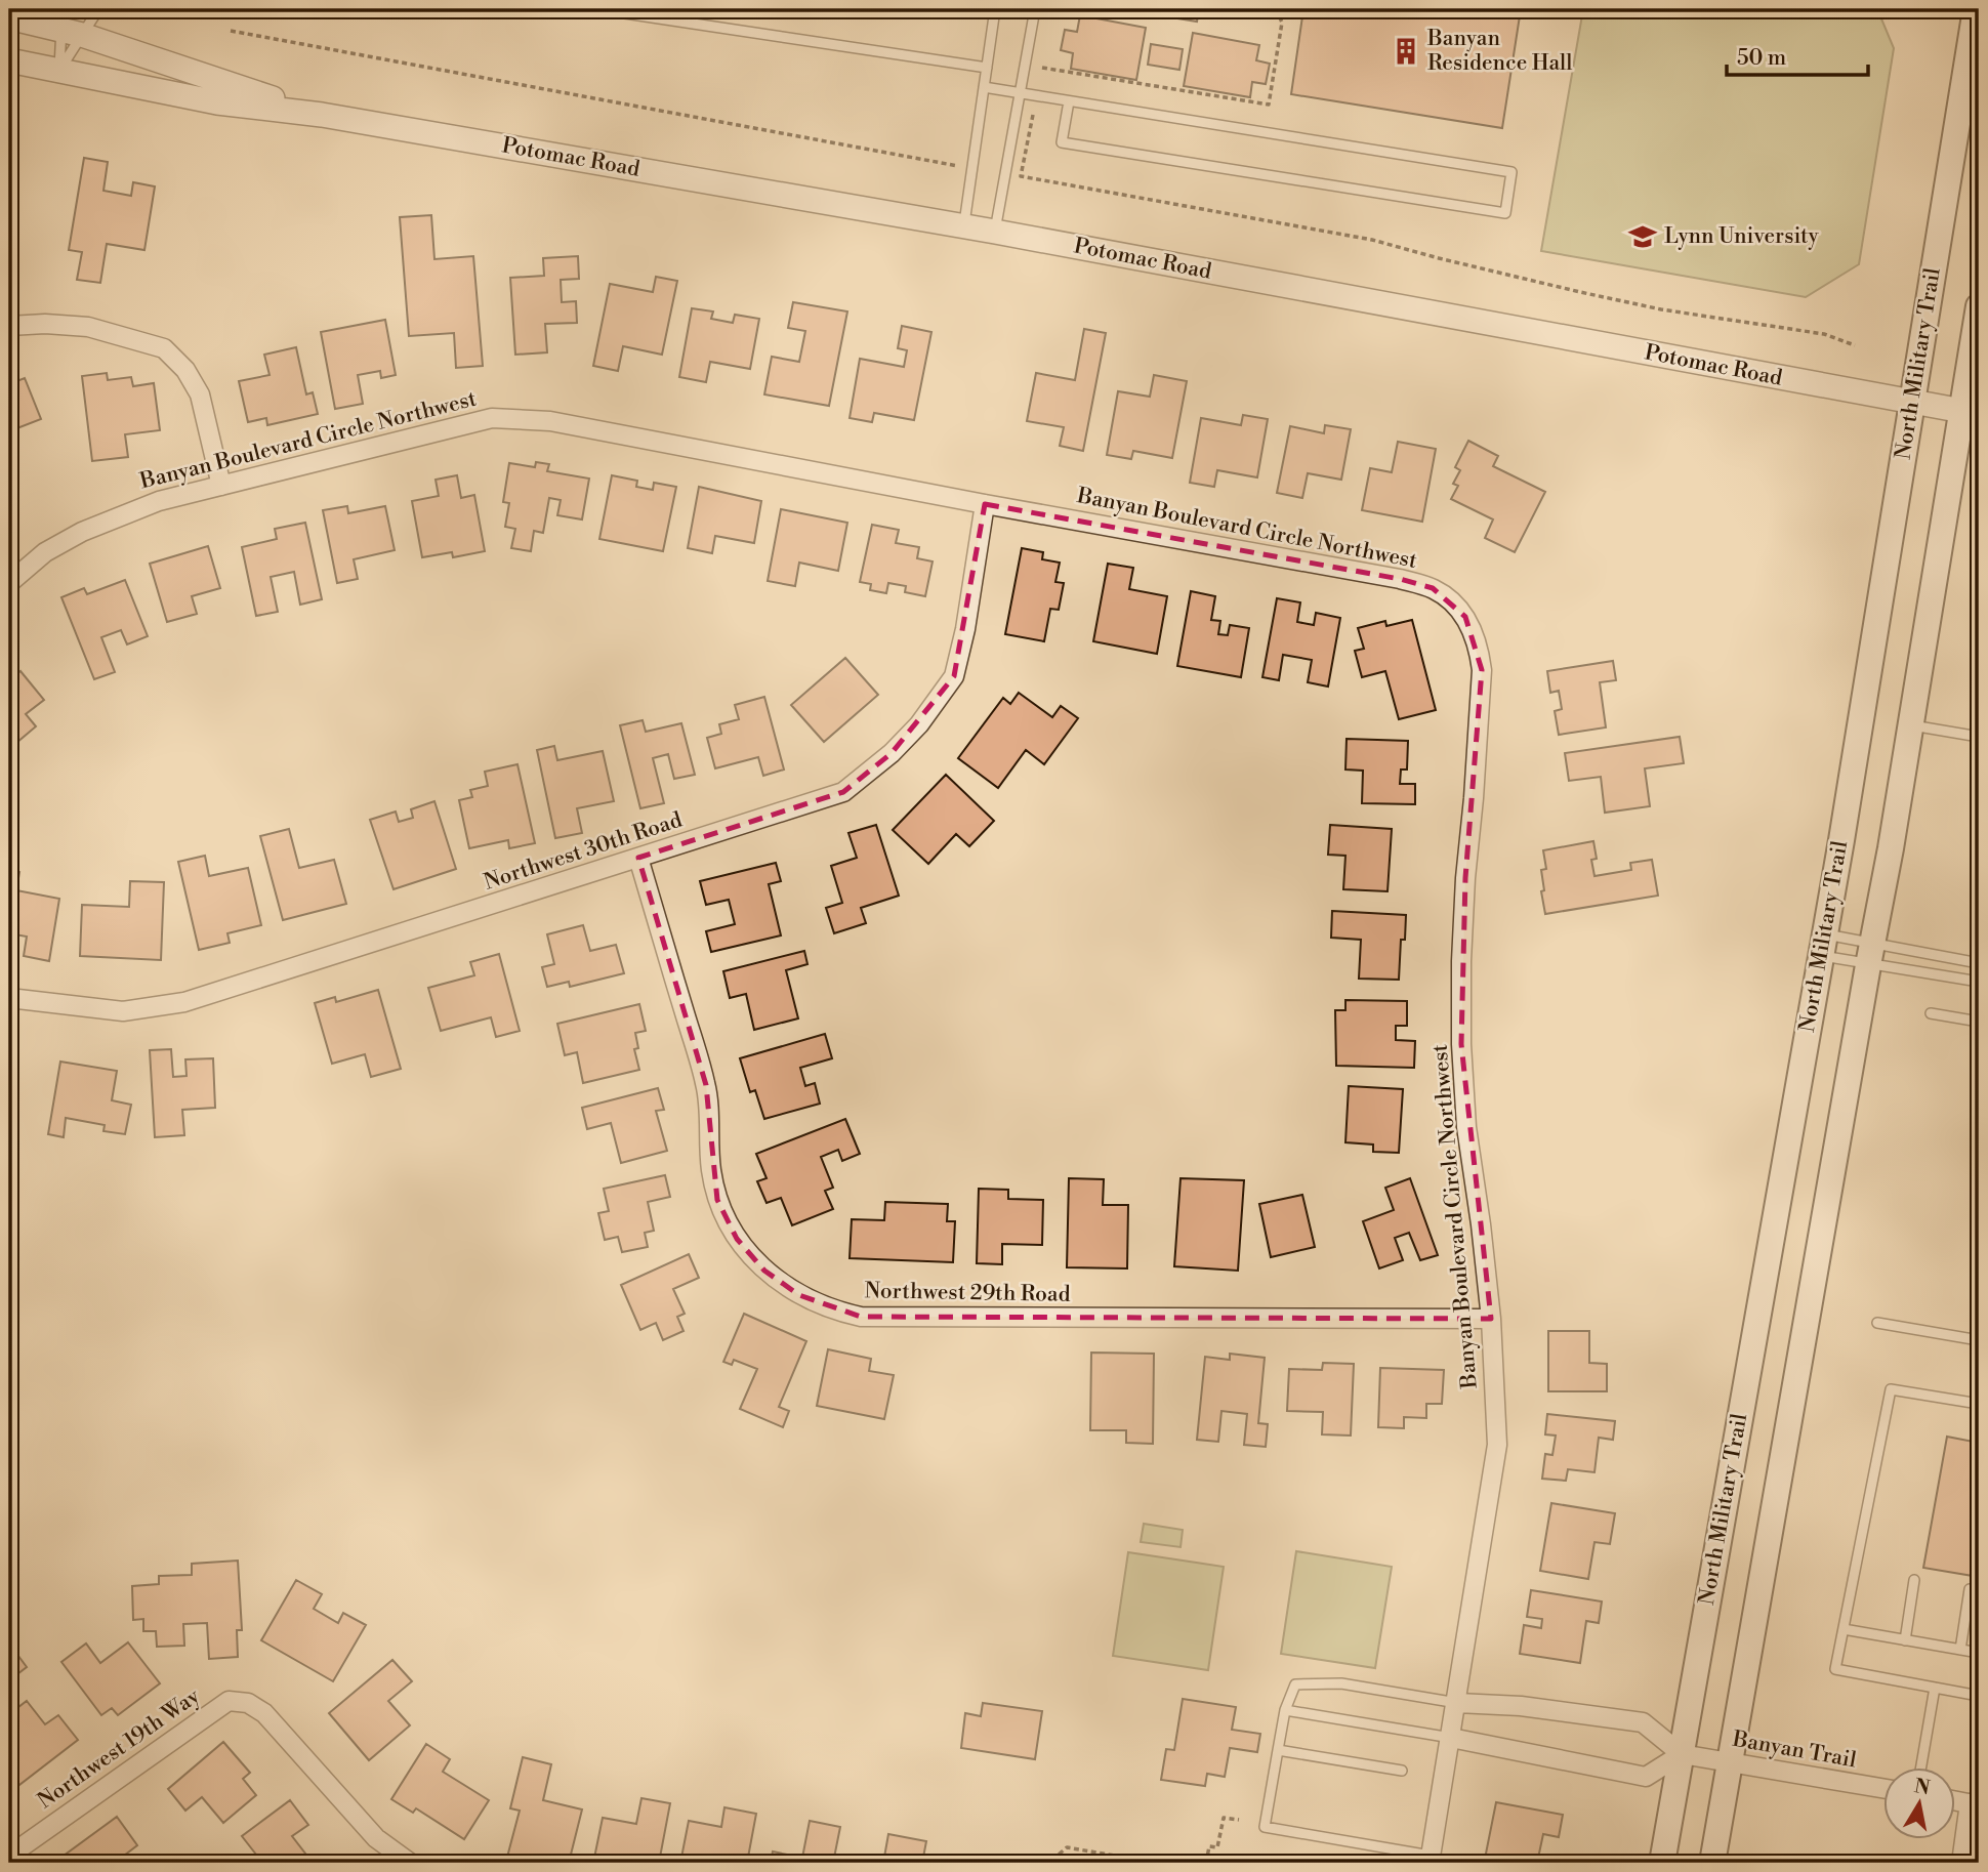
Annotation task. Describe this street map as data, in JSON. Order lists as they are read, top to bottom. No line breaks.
{"streets":{"main road":["North Military Trail"],"street":["Potomac Road","Banyan Boulevard Circle Northwest","Northwest 30th Road","Northwest 29th Road","Northwest 19th Way","Banyan Trail"]},"crossings":[["Potomac Road","North Military Trail"],["North Military Trail","Banyan Trail"],["Banyan Boulevard Circle Northwest","Northwest 30th Road"],["Banyan Boulevard Circle Northwest","Northwest 29th Road"],["Northwest 30th Road","Northwest 29th Road"]],"places":{"building":["Banyan Residence Hall"],"school or university":["Lynn University"]},"scale_bar":"50 m","north":"top"}
